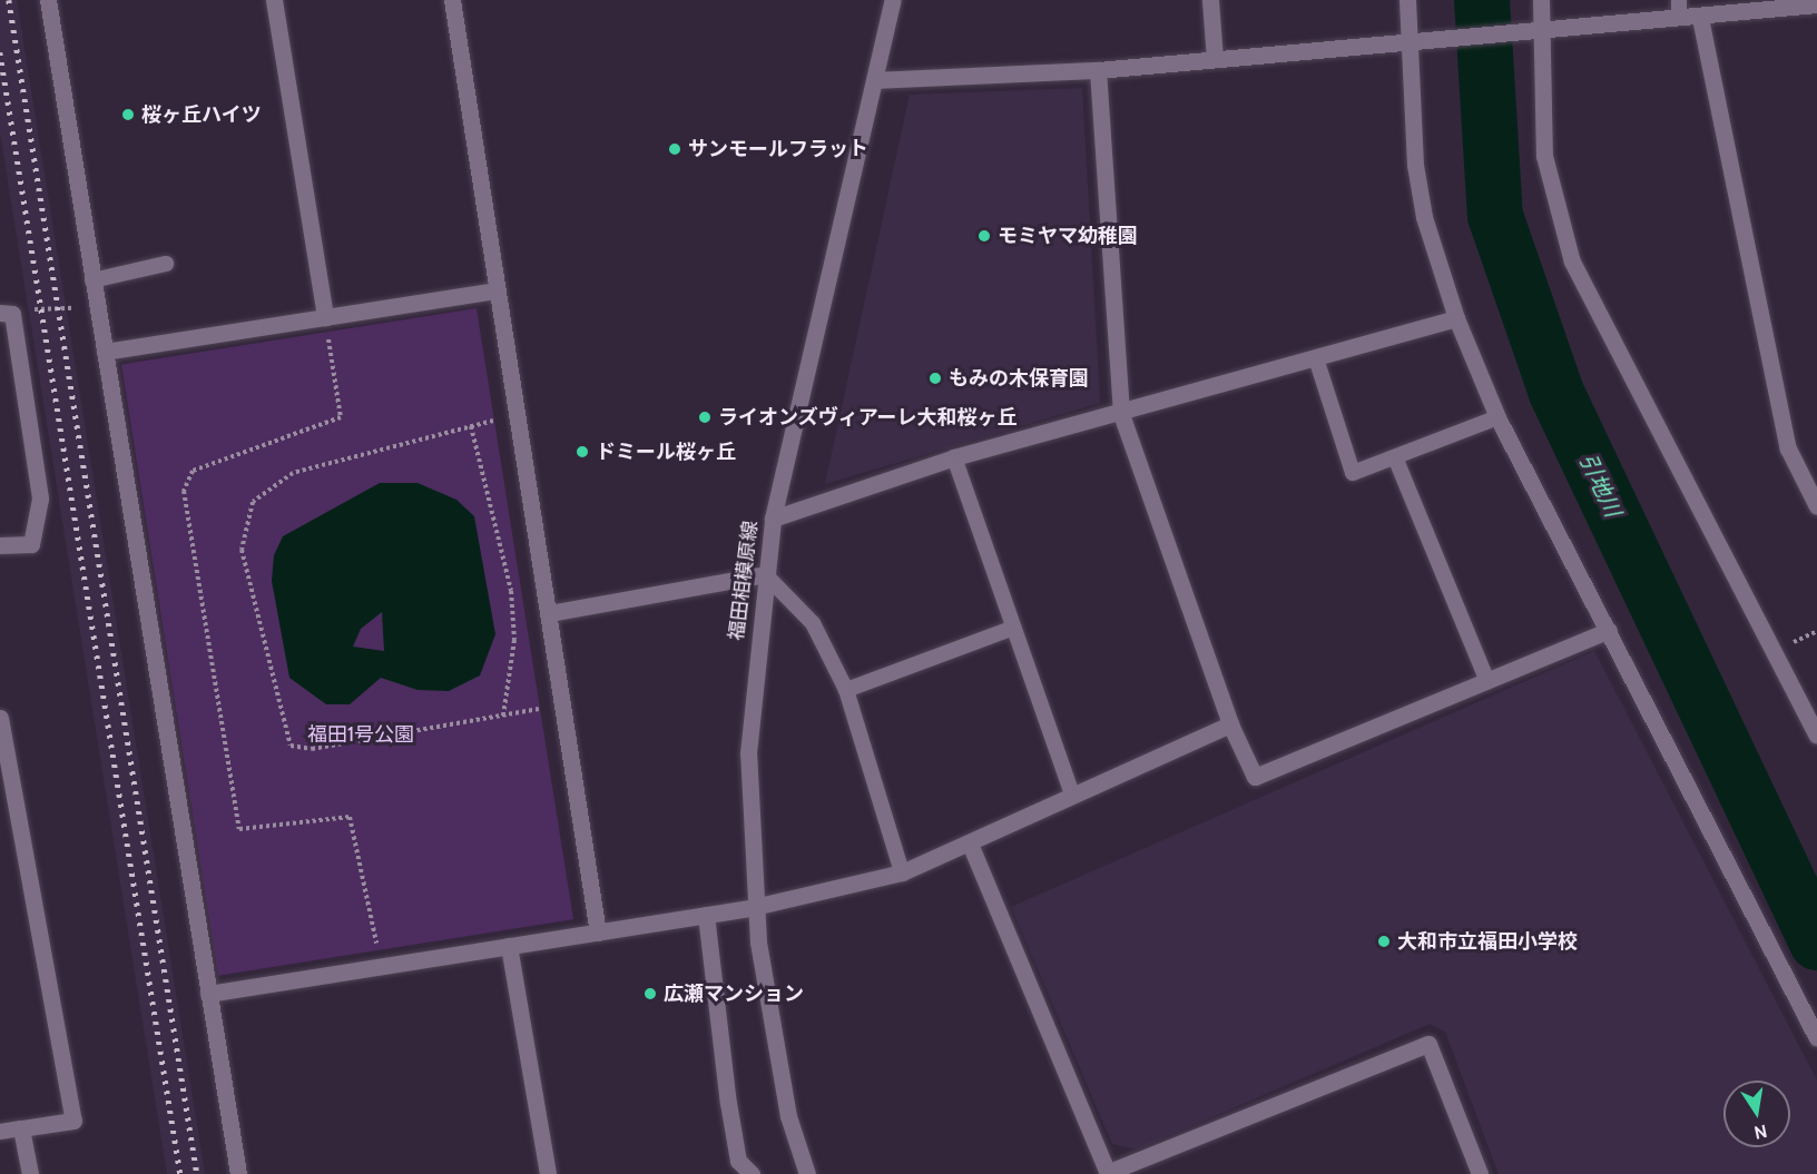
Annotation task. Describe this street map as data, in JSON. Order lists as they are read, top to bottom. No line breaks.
{"streets":{"street":["福田相模原線"]},"water":["引地川"],"parks":["福田1号公園"],"places":["桜ヶ丘ハイツ","サンモールフラット","モミヤマ幼稚園","もみの木保育園","ライオンズヴィアーレ大和桜ヶ丘","ドミール桜ヶ丘","大和市立福田小学校","広瀬マンション"],"north":"bottom"}
